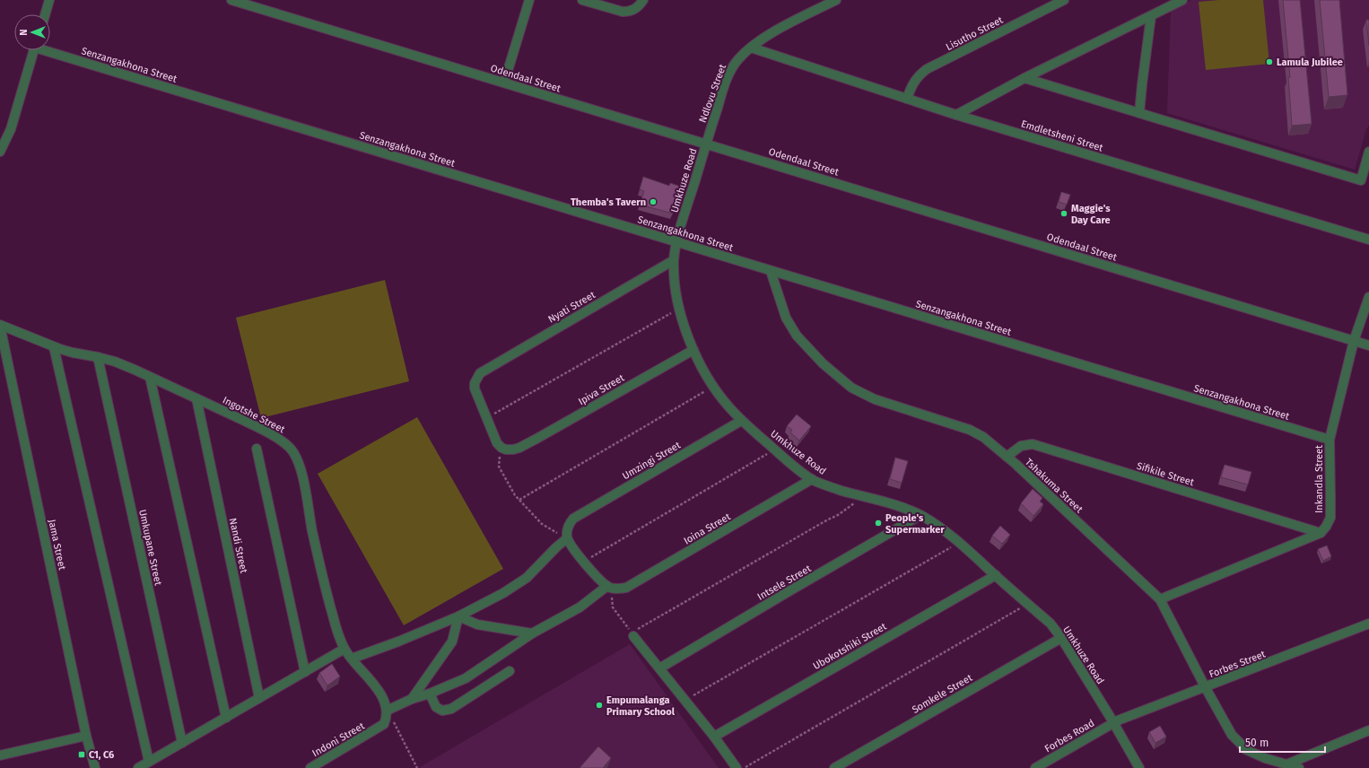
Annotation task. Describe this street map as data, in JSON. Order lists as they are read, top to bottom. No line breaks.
{"streets":{"street":["Lisutho Street","Senzangakhona Street","Odendaal Street","Ndlovu Street","Emdletsheni Street","Umkhuze Road","Nyati Street","Ipiva Street","Ingotshe Street","Umzingi Street","Sifikile Street","Inkandla Street","Tshakuma Street","Ioina Street","Jama Street","Nandi Street","Umkupane Street","Intsele Street","Ubokotshiki Street","Forbes Street","Somkele Street","Forbes Road","Indoni Street"]},"crossings":[["Lisutho Street","Emdletsheni Street"],["Senzangakhona Street","Umkhuze Road"],["Senzangakhona Street","Inkandla Street"],["Senzangakhona Street","Tshakuma Street"],["Odendaal Street","Ndlovu Street"],["Odendaal Street","Umkhuze Road"],["Odendaal Street","Inkandla Street"],["Ndlovu Street","Emdletsheni Street"],["Ndlovu Street","Umkhuze Road"],["Umkhuze Road","Nyati Street"],["Umkhuze Road","Ipiva Street"],["Umkhuze Road","Umzingi Street"],["Umkhuze Road","Ioina Street"],["Umkhuze Road","Intsele Street"],["Umkhuze Road","Ubokotshiki Street"],["Umkhuze Road","Forbes Street"],["Umkhuze Road","Somkele Street"],["Umkhuze Road","Forbes Road"],["Ingotshe Street","Jama Street"],["Ingotshe Street","Nandi Street"],["Ingotshe Street","Umkupane Street"],["Ingotshe Street","Indoni Street"],["Sifikile Street","Inkandla Street"],["Sifikile Street","Tshakuma Street"],["Tshakuma Street","Forbes Street"],["Forbes Street","Forbes Road"]],"places":{"other":["Lamula Jubilee","Themba's Tavern","Maggie's Day Care","People's Supermarker","Empumalanga Primary School"],"transit":["C1, C6"]},"scale_bar":"50 m","north":"left"}
